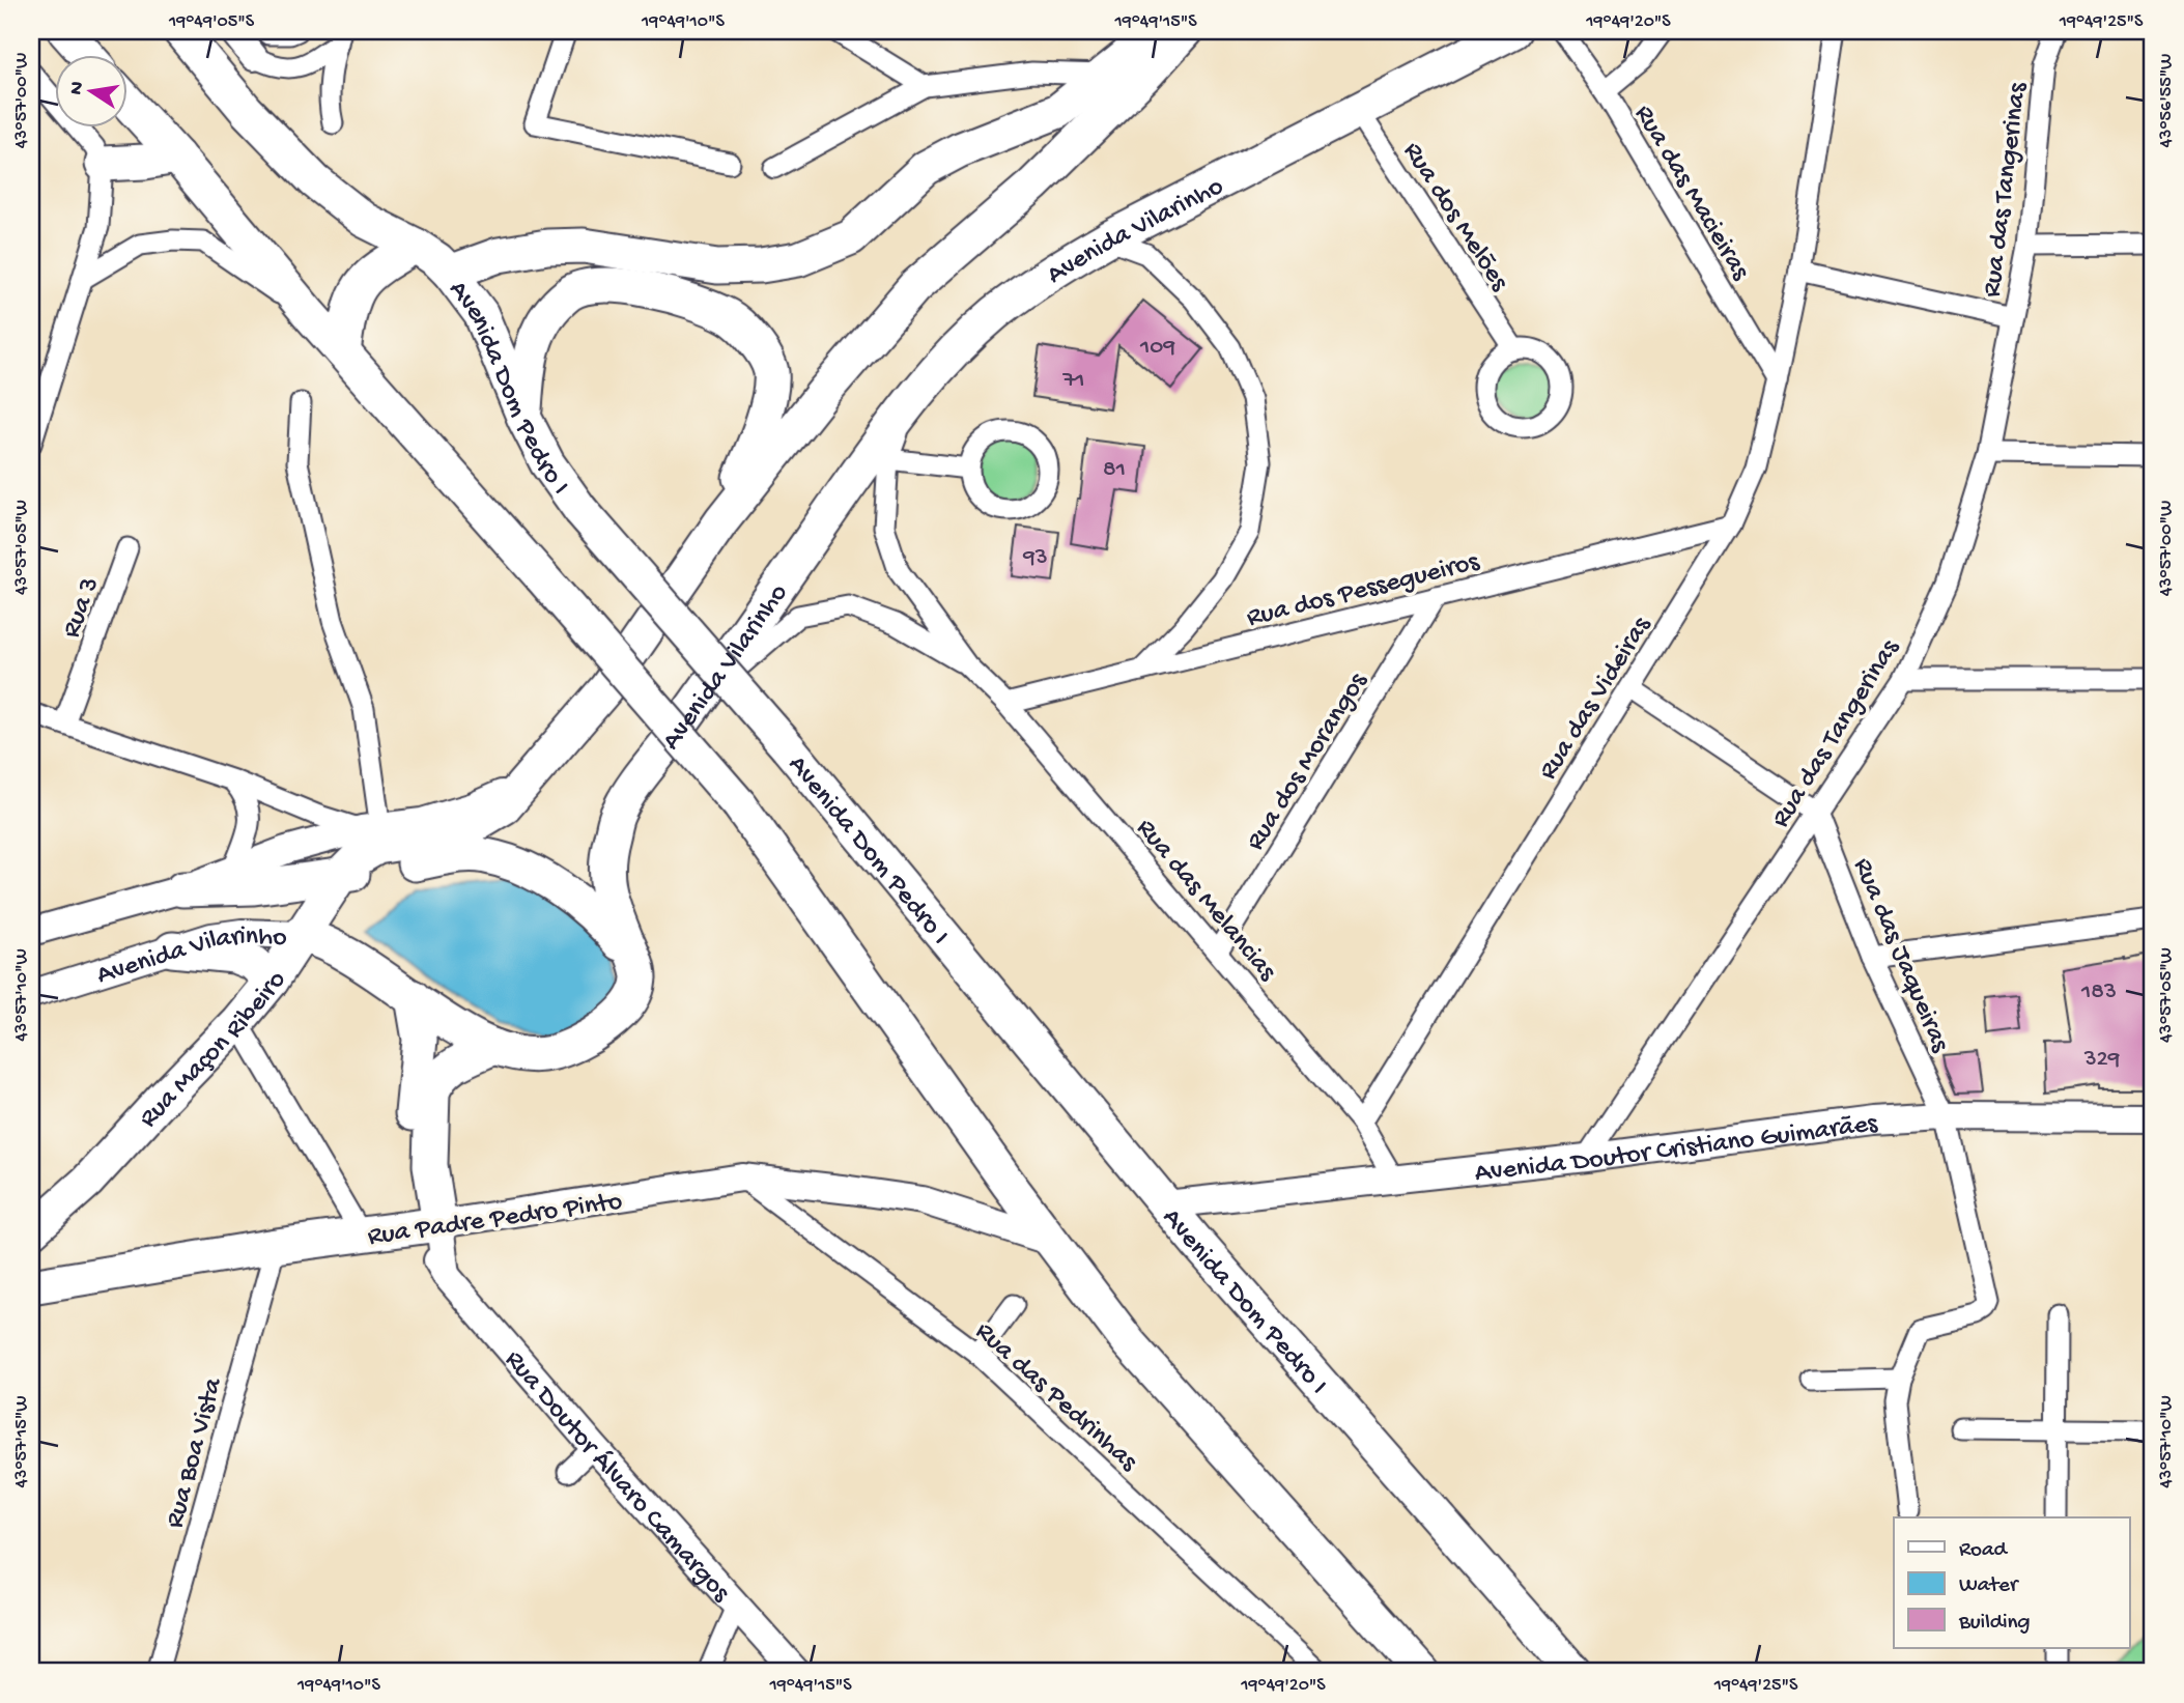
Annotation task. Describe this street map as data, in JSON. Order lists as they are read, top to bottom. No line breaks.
{"streets":{"highway":["Avenida Vilarinho","Avenida Dom Pedro I","Rua Maçon Ribeiro","Rua Padre Pedro Pinto","Rua Doutor Álvaro Camargos"],"main road":["Avenida Doutor Cristiano Guimarães"],"street":["Rua das Tangerinas","Rua das Macieiras","Rua dos Melões","Rua dos Pessegueiros","Rua 3","Rua das Videiras","Rua dos Morangos","Rua das Melancias","Rua das Jaqueiras","Rua das Pedrinhas","Rua Boa Vista"]},"crossings":[["Rua das Tangerinas","Rua das Jaqueiras"],["Rua das Tangerinas","Avenida Doutor Cristiano Guimarães"],["Rua das Macieiras","Rua das Videiras"],["Rua dos Melões","Avenida Vilarinho"],["Avenida Vilarinho","Rua das Melancias"],["Avenida Vilarinho","Rua Maçon Ribeiro"],["Avenida Vilarinho","Rua Doutor Álvaro Camargos"],["Avenida Dom Pedro I","Avenida Doutor Cristiano Guimarães"],["Rua dos Pessegueiros","Rua das Videiras"],["Rua dos Pessegueiros","Rua dos Morangos"],["Rua dos Pessegueiros","Rua das Melancias"],["Rua das Videiras","Rua das Melancias"],["Rua dos Morangos","Rua das Melancias"],["Rua das Melancias","Avenida Doutor Cristiano Guimarães"],["Rua das Jaqueiras","Avenida Doutor Cristiano Guimarães"],["Rua Padre Pedro Pinto","Rua das Pedrinhas"],["Rua Padre Pedro Pinto","Rua Boa Vista"],["Rua Padre Pedro Pinto","Rua Doutor Álvaro Camargos"]],"house_numbers":["109","71","81","93","183","329"],"legend":["Road","Water","Building"],"north":"left","coordinates":["19°49'05\"S","19°49'10\"S","19°49'15\"S","19°49'20\"S","19°49'25\"S","43°57'00\"W","43°56'55\"W","43°57'05\"W","43°57'10\"W","43°57'15\"W"]}
